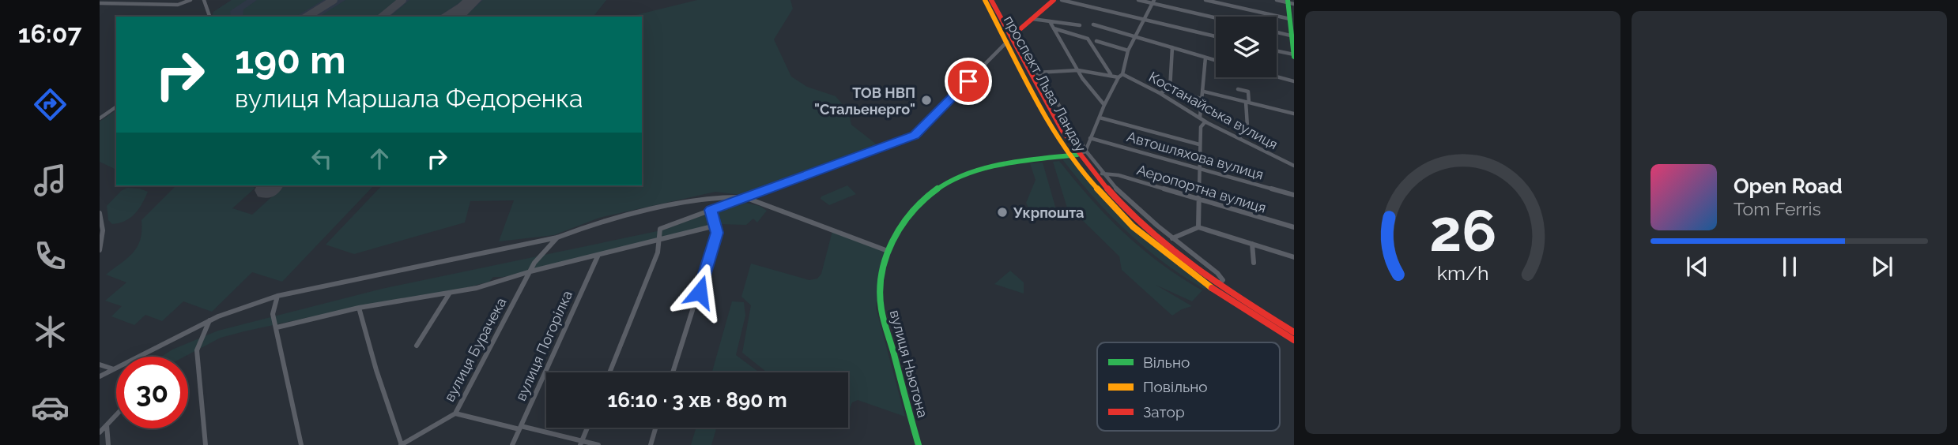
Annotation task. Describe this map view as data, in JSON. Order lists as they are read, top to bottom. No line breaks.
{"streets":{"main road":["проспект Льва Ландау","вулиця Ньютона"],"street":["Костанайська вулиця","Автошляхова вулиця","Аеропортна вулиця","вулиця Погорілка","вулиця Бурачека"]},"crossings":[["проспект Льва Ландау","вулиця Ньютона"]],"places":["ТОВ НВП \"Стальенерго\"","Укрпошта"],"legend":["Вільно","Повільно","Затор"],"page":{"tabs":"16:07","turn":["190 m","вулиця Маршала Федоренка"],"song":["Open Road","Tom Ferris"],"limit":"30","trip":"16:10 · 3 хв · 890 m","gauge":["26","km/h"]}}
